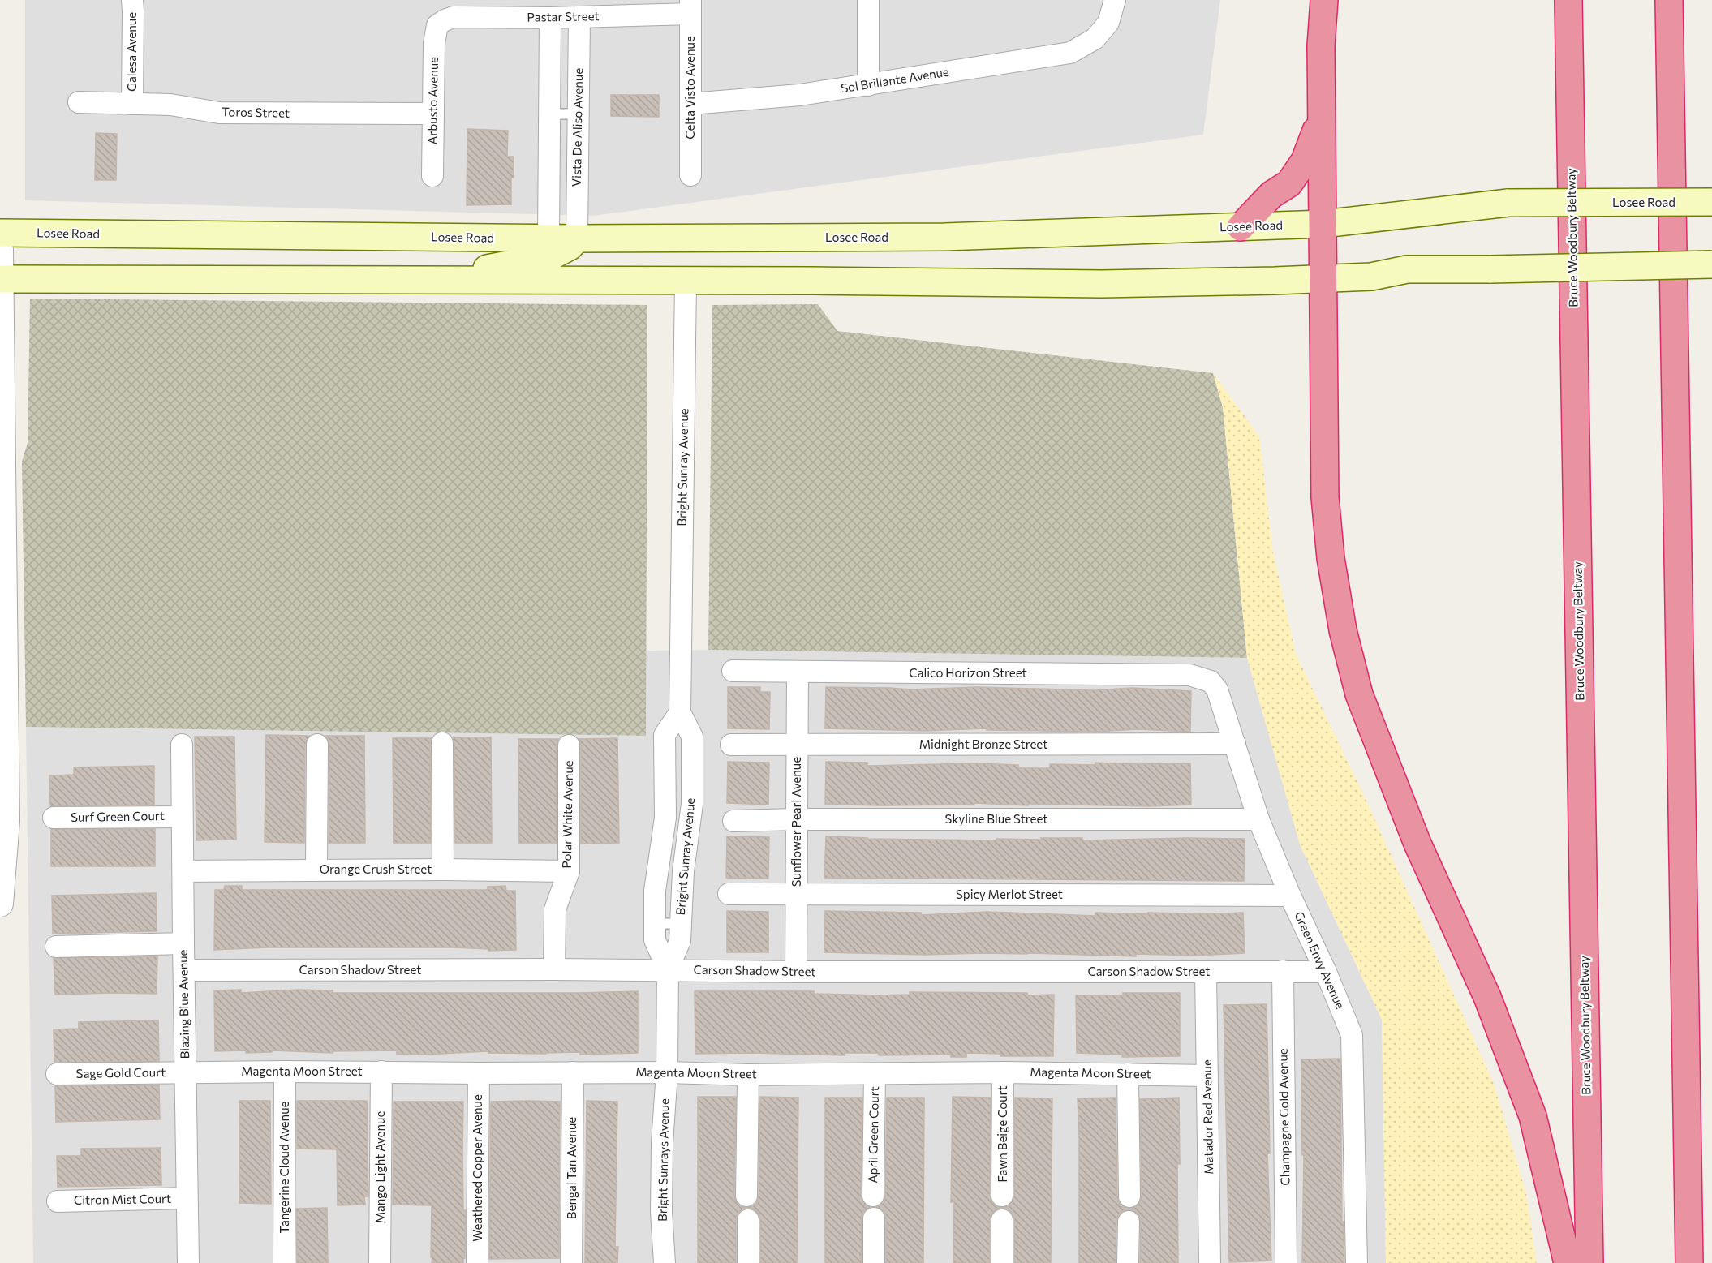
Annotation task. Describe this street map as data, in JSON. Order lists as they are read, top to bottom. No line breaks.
{"streets":{"highway":["Bruce Woodbury Beltway"],"main road":["Losee Road"],"street":["Pastar Street","Galesa Avenue","Sol Brillante Avenue","Celta Visto Avenue","Arbusto Avenue","Toros Street","Vista De Aliso Avenue","Bright Sunray Avenue","Calico Horizon Street","Midnight Bronze Street","Polar White Avenue","Surf Green Court","Skyline Blue Street","Sunflower Pearl Avenue","Orange Crush Street","Spicy Merlot Street","Green Envy Avenue","Carson Shadow Street","Blazing Blue Avenue","Magenta Moon Street","Sage Gold Court","Matador Red Avenue","Champagne Gold Avenue","Fawn Beige Court","April Green Court","Bright Sunrays Avenue","Tangerine Cloud Avenue","Mango Light Avenue","Weathered Copper Avenue","Bengal Tan Avenue","Citron Mist Court"]},"crossings":[["Pastar Street","Celta Visto Avenue"],["Pastar Street","Arbusto Avenue"],["Pastar Street","Vista De Aliso Avenue"],["Galesa Avenue","Toros Street"],["Sol Brillante Avenue","Celta Visto Avenue"],["Arbusto Avenue","Toros Street"],["Vista De Aliso Avenue","Losee Road"],["Bright Sunray Avenue","Carson Shadow Street"],["Bright Sunray Avenue","Bright Sunrays Avenue"],["Calico Horizon Street","Sunflower Pearl Avenue"],["Calico Horizon Street","Green Envy Avenue"],["Midnight Bronze Street","Sunflower Pearl Avenue"],["Midnight Bronze Street","Green Envy Avenue"],["Polar White Avenue","Orange Crush Street"],["Polar White Avenue","Carson Shadow Street"],["Surf Green Court","Blazing Blue Avenue"],["Skyline Blue Street","Sunflower Pearl Avenue"],["Skyline Blue Street","Green Envy Avenue"],["Sunflower Pearl Avenue","Spicy Merlot Street"],["Sunflower Pearl Avenue","Carson Shadow Street"],["Orange Crush Street","Blazing Blue Avenue"],["Spicy Merlot Street","Green Envy Avenue"],["Green Envy Avenue","Carson Shadow Street"],["Carson Shadow Street","Blazing Blue Avenue"],["Carson Shadow Street","Matador Red Avenue"],["Carson Shadow Street","Champagne Gold Avenue"],["Carson Shadow Street","Bright Sunrays Avenue"],["Blazing Blue Avenue","Magenta Moon Street"],["Blazing Blue Avenue","Sage Gold Court"],["Blazing Blue Avenue","Citron Mist Court"],["Magenta Moon Street","Sage Gold Court"],["Magenta Moon Street","Matador Red Avenue"],["Magenta Moon Street","Fawn Beige Court"],["Magenta Moon Street","April Green Court"],["Magenta Moon Street","Bright Sunrays Avenue"],["Magenta Moon Street","Tangerine Cloud Avenue"],["Magenta Moon Street","Mango Light Avenue"],["Magenta Moon Street","Weathered Copper Avenue"],["Magenta Moon Street","Bengal Tan Avenue"]]}
